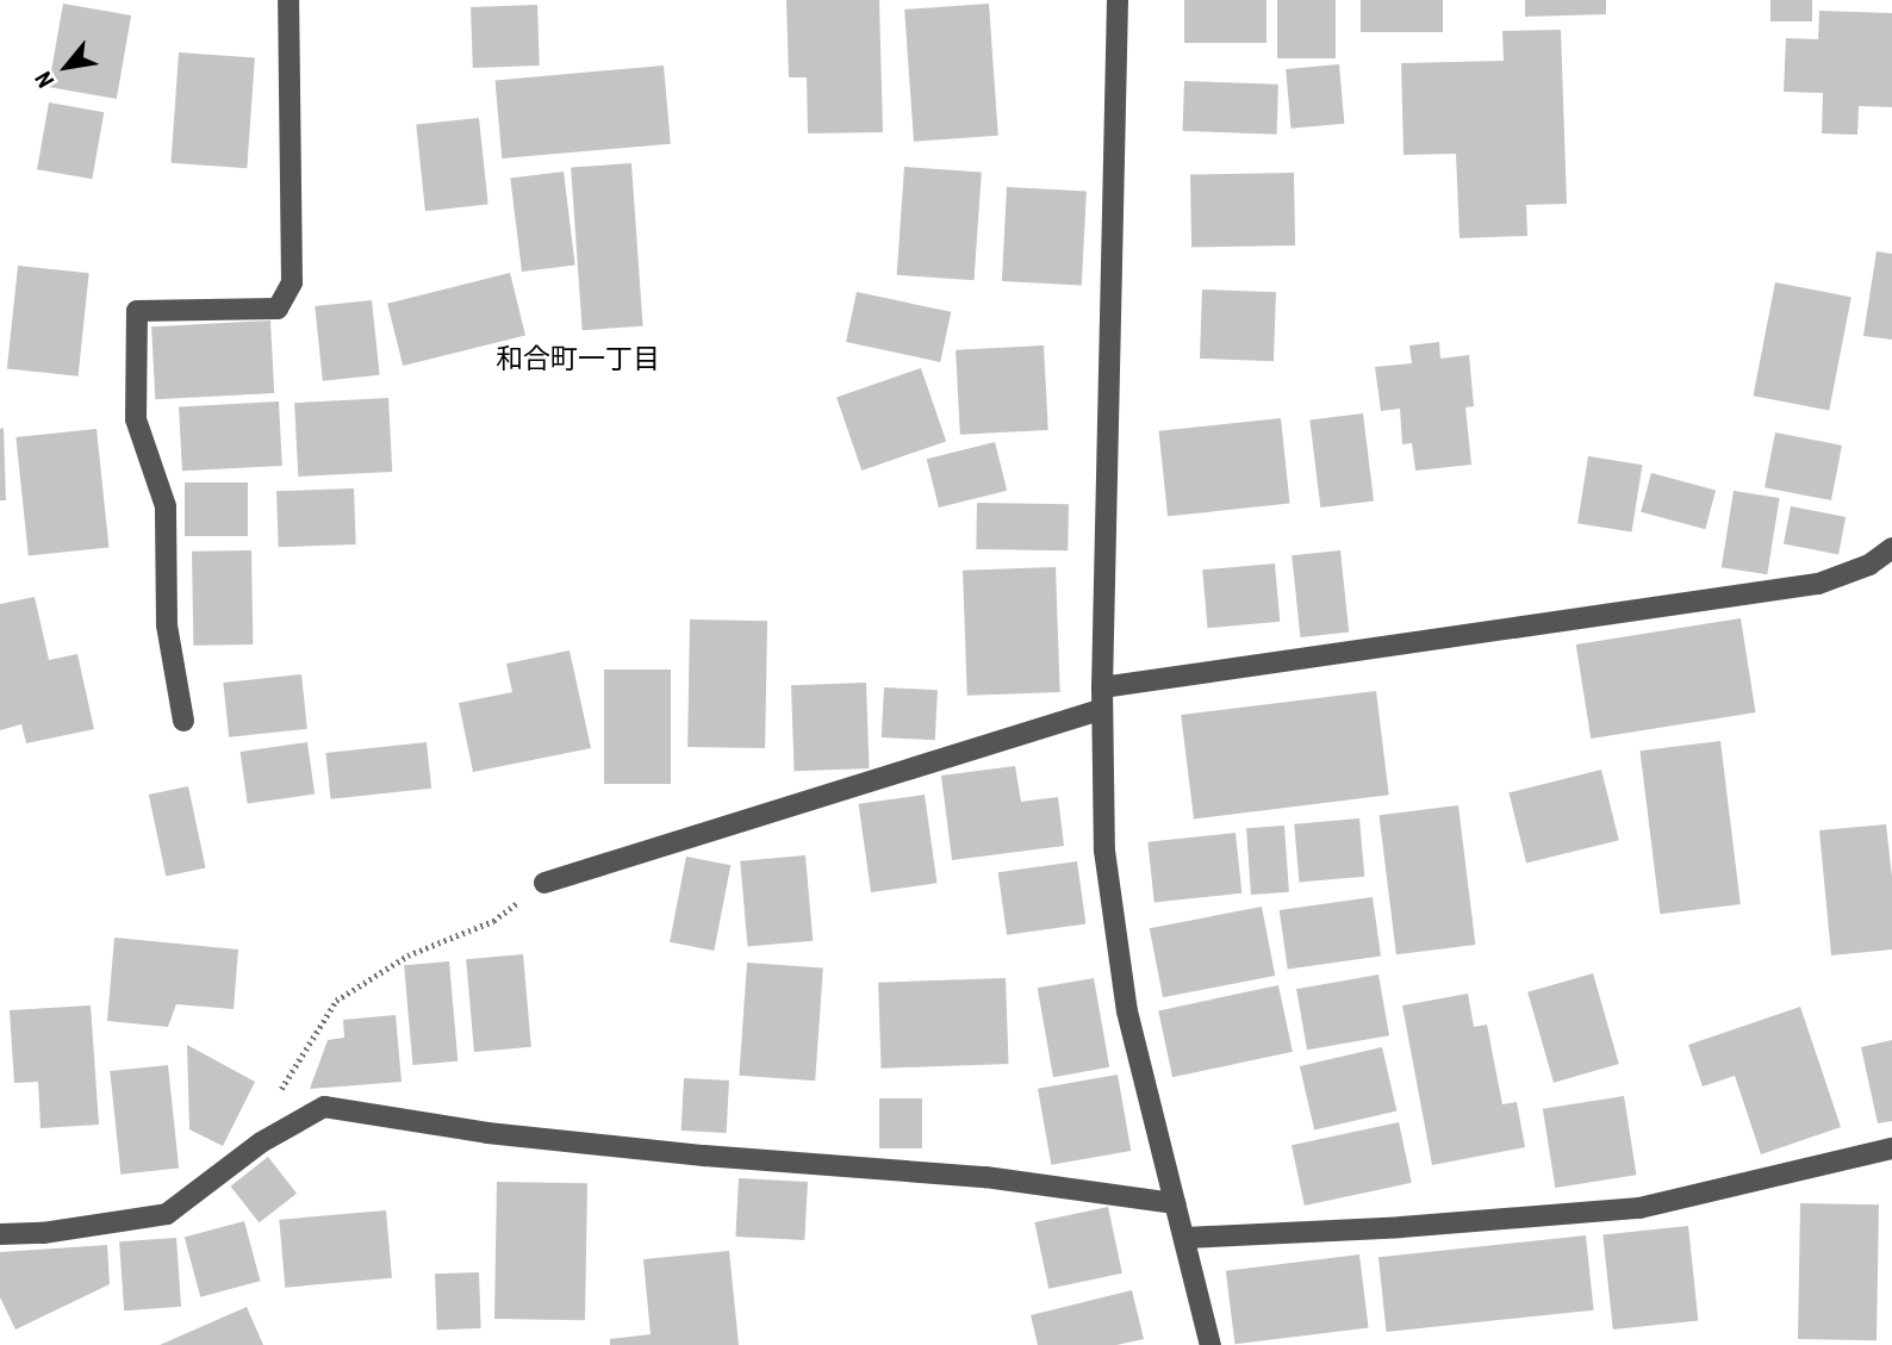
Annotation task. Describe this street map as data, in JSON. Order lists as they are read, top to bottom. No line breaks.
{"districts":["和合町一丁目"],"north":"bottom left"}
